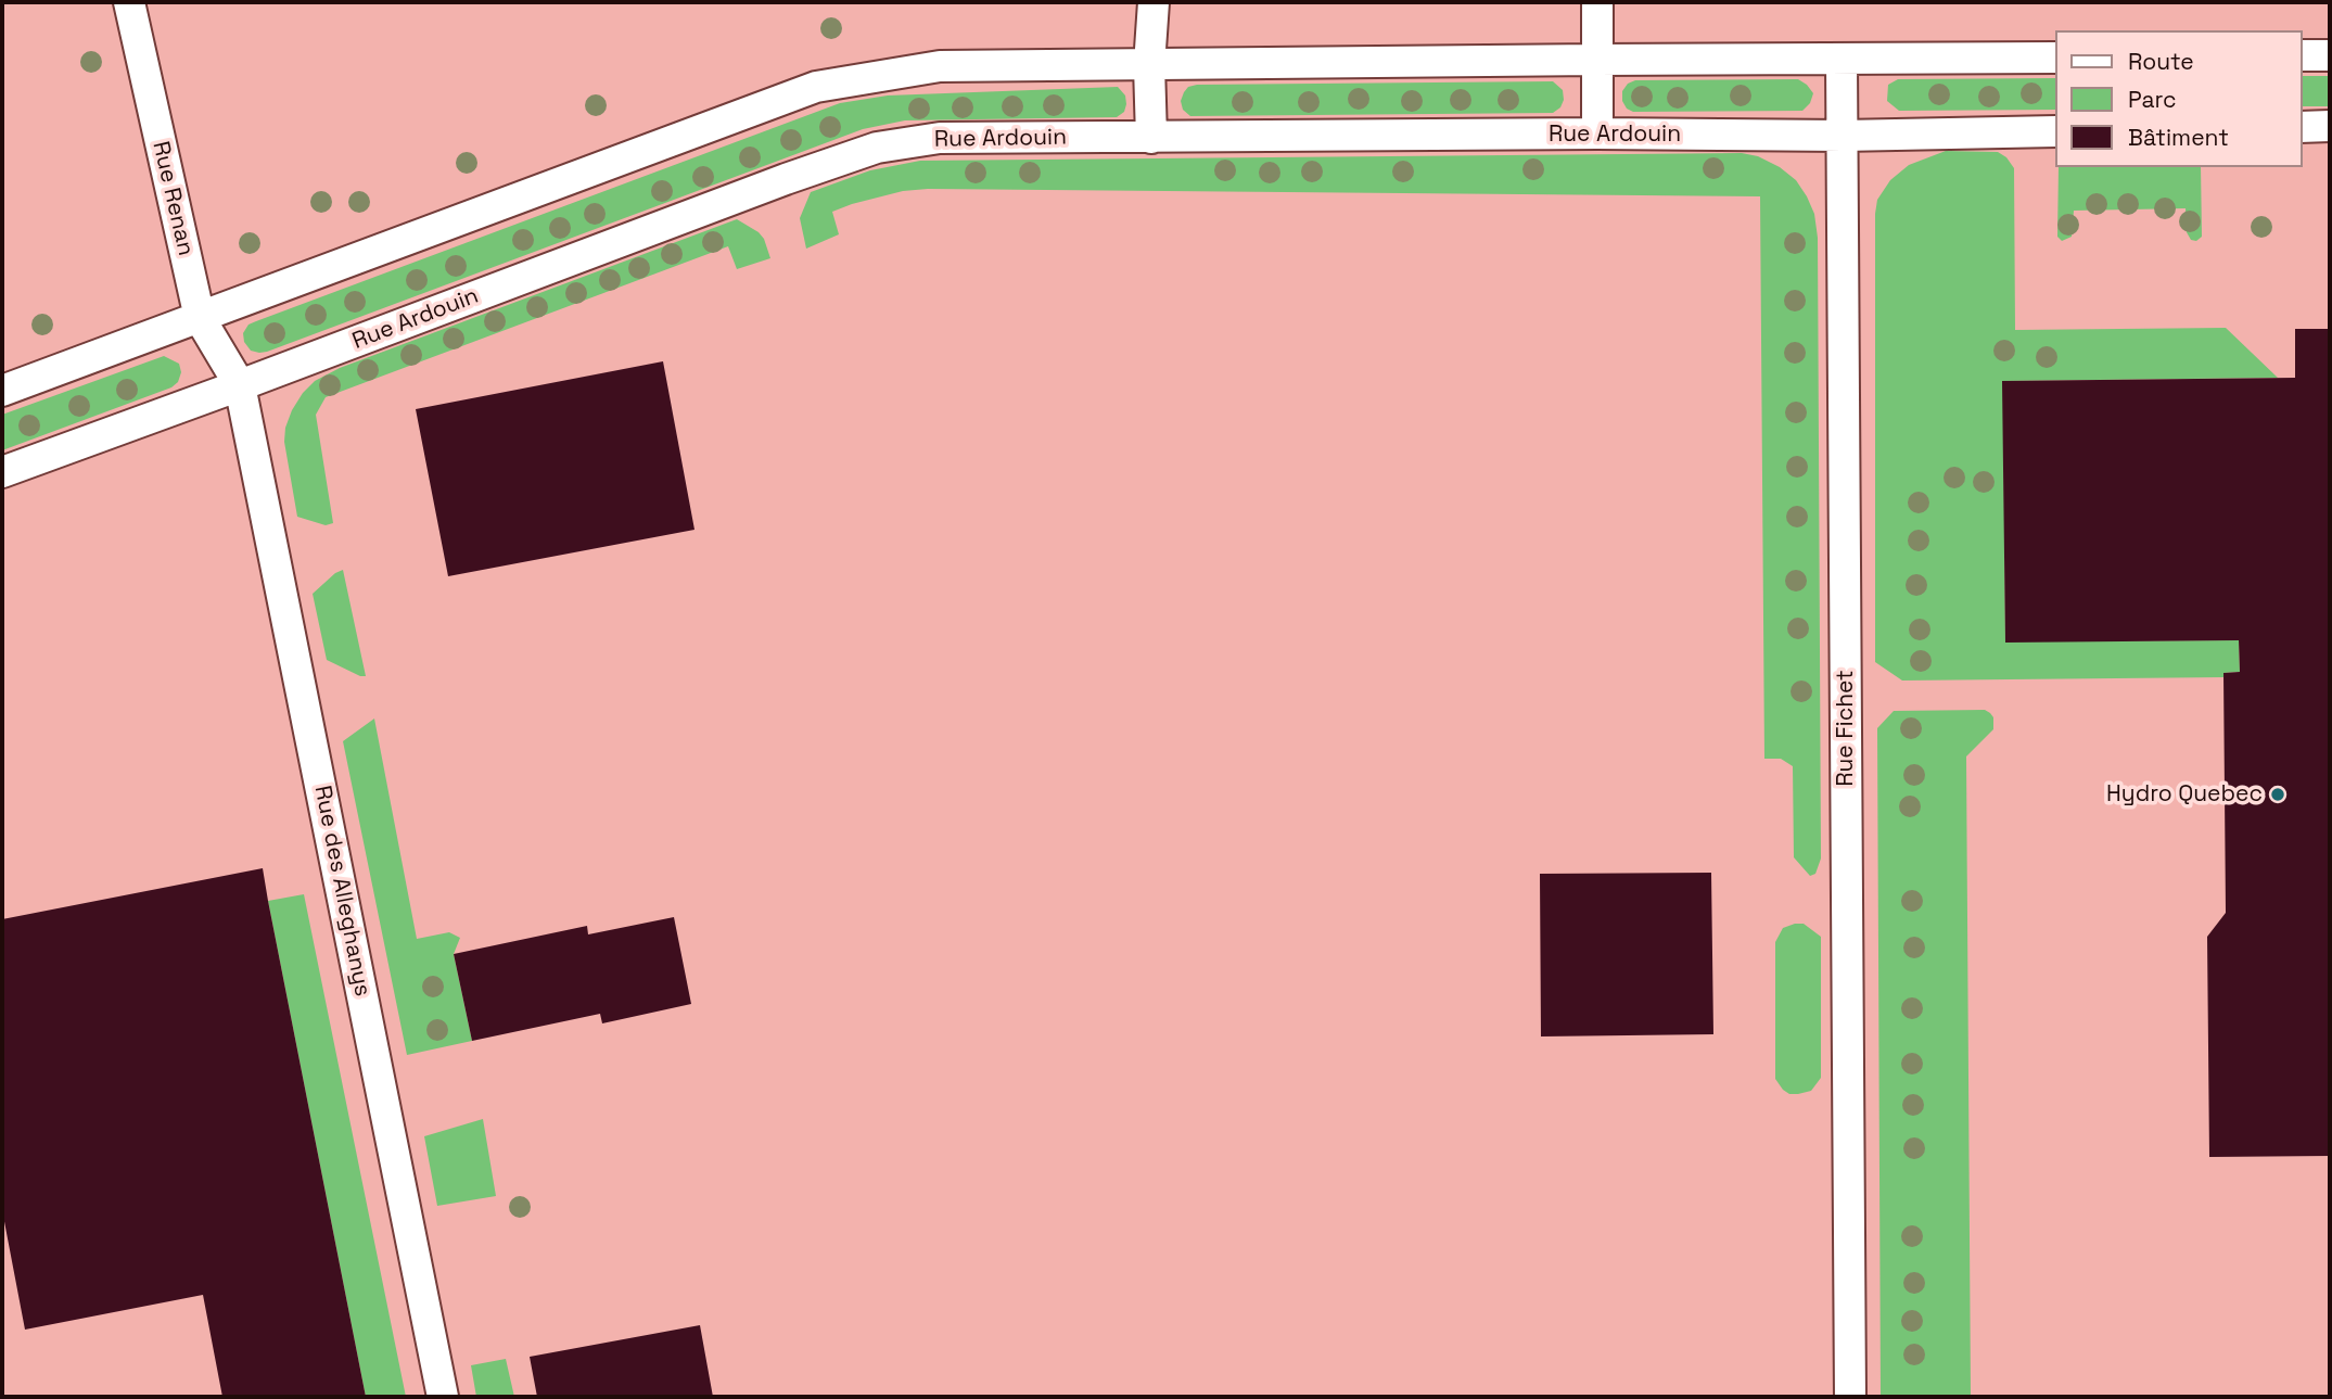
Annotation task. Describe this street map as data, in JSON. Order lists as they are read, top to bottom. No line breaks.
{"streets":{"street":["Rue Ardouin","Rue Renan","Rue Fichet","Rue des Alleghanys"]},"crossings":[["Rue Ardouin","Rue Renan"],["Rue Ardouin","Rue Fichet"],["Rue Ardouin","Rue des Alleghanys"],["Rue Renan","Rue des Alleghanys"]],"places":["Hydro Quebec"],"legend":["Route","Parc","Bâtiment"]}
